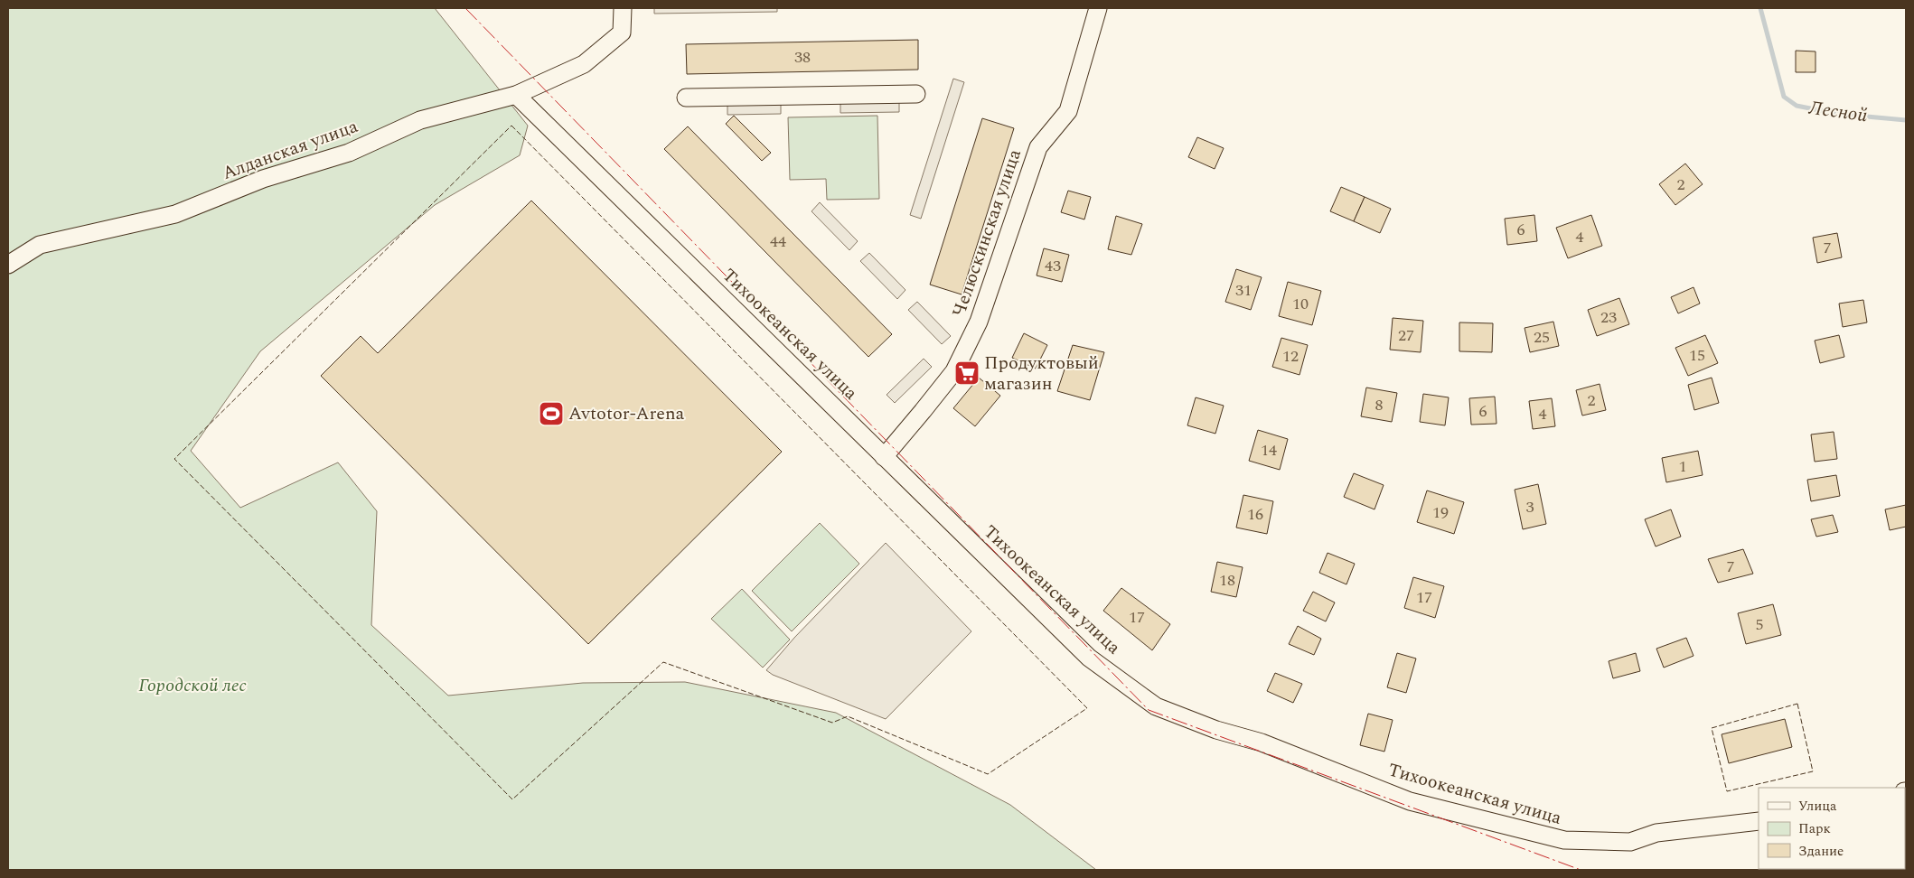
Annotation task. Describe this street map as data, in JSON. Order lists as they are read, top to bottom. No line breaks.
{"streets":{"street":["Алданская улица","Челюскинская улица","Тихоокеанская улица"]},"crossings":[["Алданская улица","Тихоокеанская улица"],["Челюскинская улица","Тихоокеанская улица"]],"water":["Лесной"],"parks":["Городской лес"],"places":{"supermarket":["Продуктовый магазин"],"sports":["Avtotor-Arena"]},"house_numbers":["38","2","6","4","44","7","43","31","10","23","27","25","15","12","2","8","6","4","14","1","3","19","16","7","18","17","17","5"],"legend":["Улица","Парк","Здание"]}
